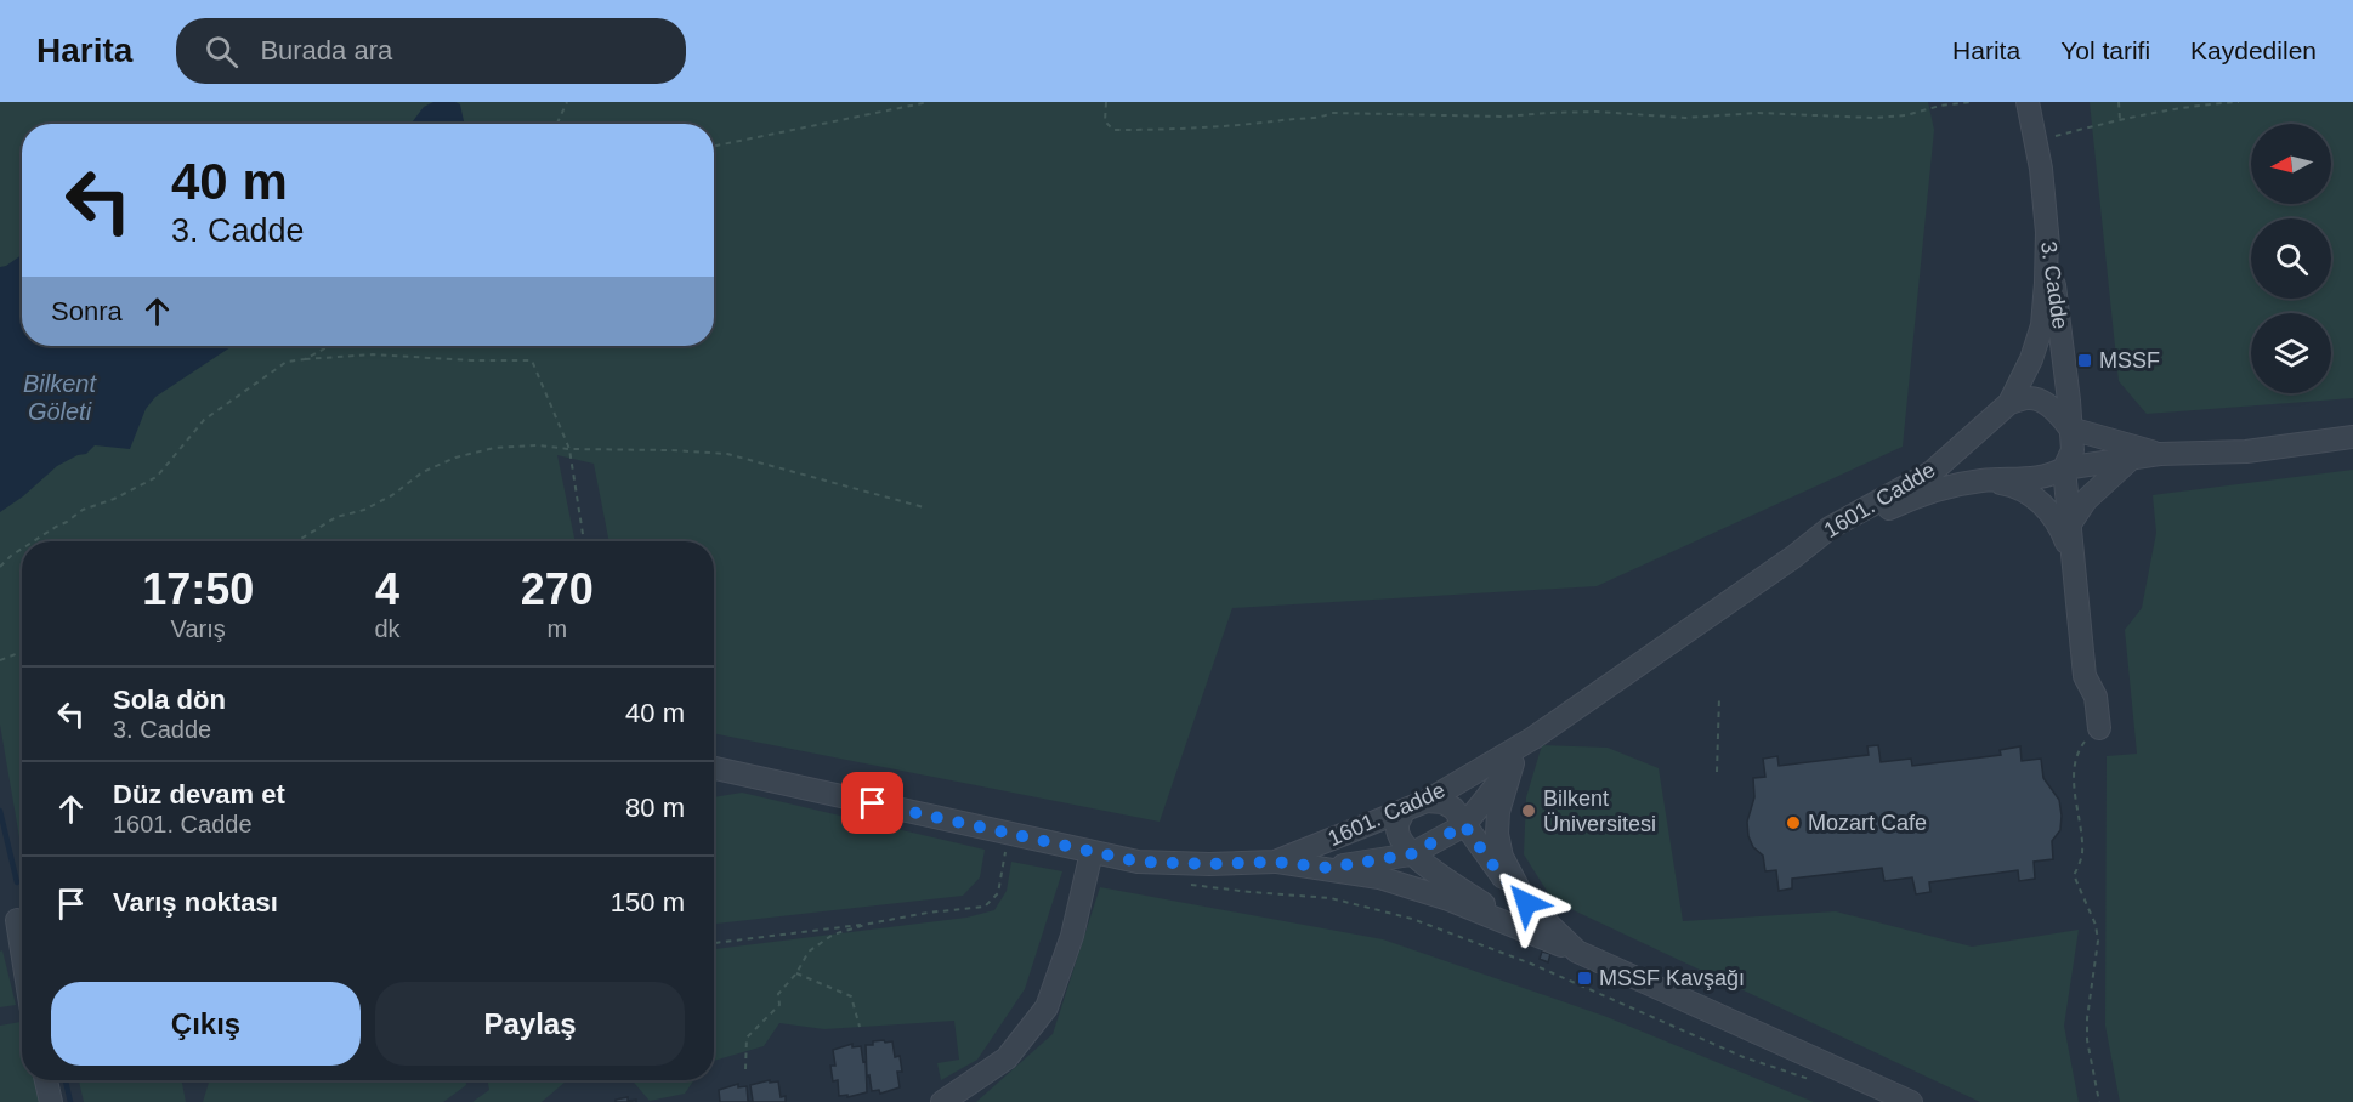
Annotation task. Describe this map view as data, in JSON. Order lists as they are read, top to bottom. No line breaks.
{"streets":{"street":["3. Cadde","1601. Cadde"]},"crossings":[["3. Cadde","1601. Cadde"]],"water":["Bilkent Göleti"],"places":{"transit":["MSSF","MSSF Kavşağı"],"other":["Bilkent Üniversitesi","Mozart Cafe"]},"north":"left","page":{"header":"Harita","search":"Burada ara","nav":["Harita","Yol tarifi","Kaydedilen"],"turn":["40 m","3. Cadde"],"then":"Sonra","eta":["17:50","Varış","4","dk","270","m"],"list":[{"name":"Sola dön","note":"3. Cadde","value":"40 m"},{"name":"Düz devam et","note":"1601. Cadde","value":"80 m"},{"name":"Varış noktası","value":"150 m"}],"buttons":["Çıkış","Paylaş"]}}
